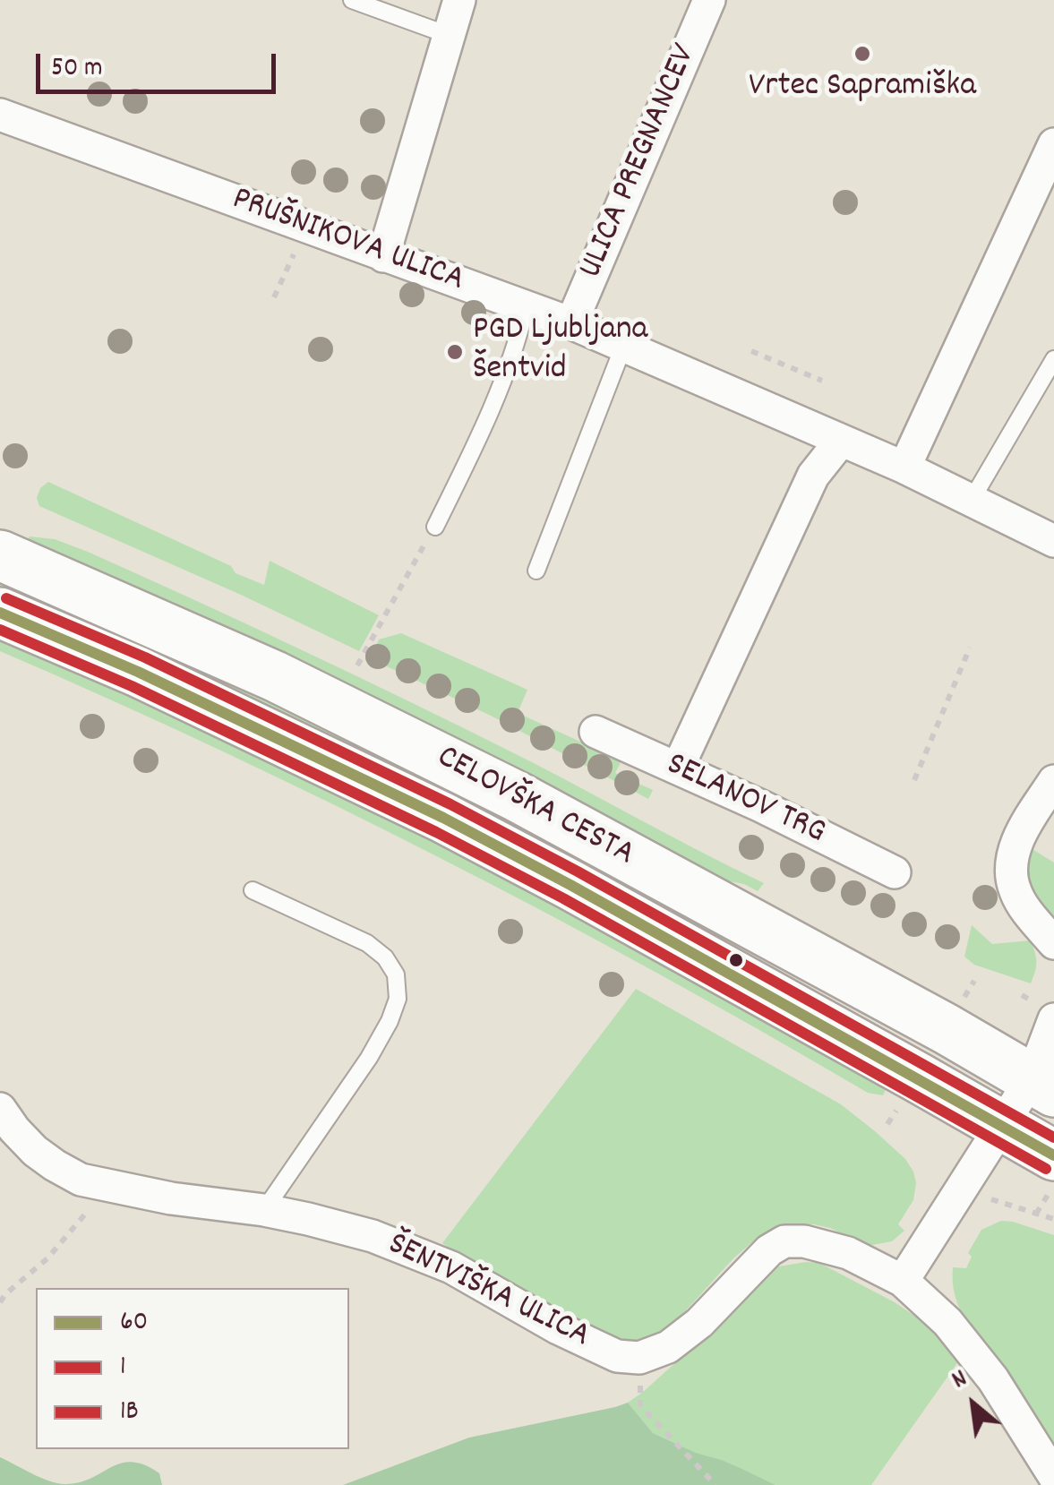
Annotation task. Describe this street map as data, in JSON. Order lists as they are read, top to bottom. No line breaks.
{"streets":{"main road":["CELOVŠKA CESTA"],"street":["ULICA PREGNANCEV","PRUŠNIKOVA ULICA","SELANOV TRG","ŠENTVIŠKA ULICA"]},"crossings":[["ULICA PREGNANCEV","PRUŠNIKOVA ULICA"]],"places":["Vrtec Sapramiška","PGD Ljubljana Šentvid"],"lines":["transit line 1B","transit line 60","transit line 1"],"legend":["60","1","1B"],"scale_bar":"50 m","north":"top left"}
